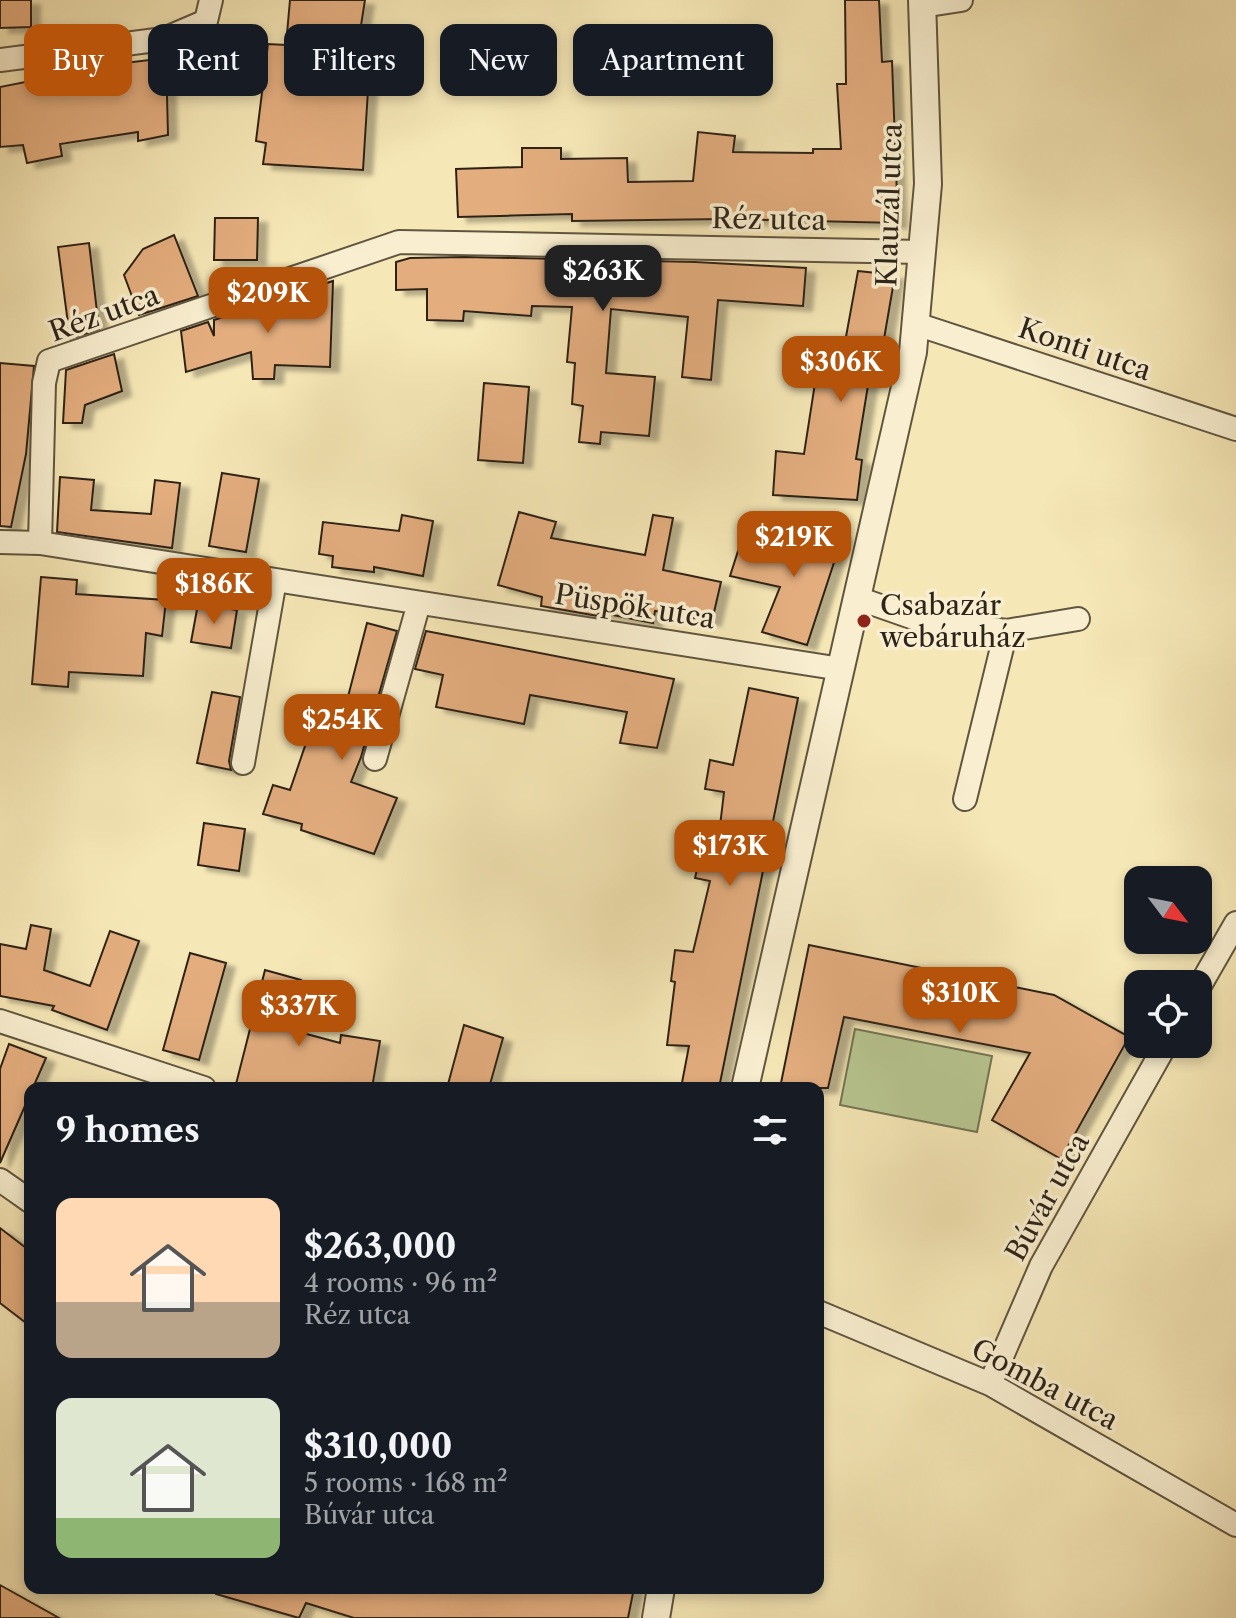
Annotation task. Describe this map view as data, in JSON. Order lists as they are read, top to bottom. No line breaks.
{"streets":{"street":["Klauzál utca","Réz utca","Konti utca","Püspök utca","Búvár utca","Gomba utca"]},"crossings":[["Klauzál utca","Réz utca"],["Klauzál utca","Konti utca"],["Klauzál utca","Püspök utca"],["Réz utca","Püspök utca"],["Búvár utca","Gomba utca"]],"places":["Csabazár webáruház"],"north":"bottom right","page":{"chip":["Buy","Rent","Filters","New","Apartment"],"price":["$263K","$209K","$306K","$219K","$186K","$254K","$173K","$310K","$337K"],"heading":"9 homes","list":[{"name":"$263,000","note":"4 rooms · 96 m² · Réz utca"},{"name":"$310,000","note":"5 rooms · 168 m² · Búvár utca"}]}}
